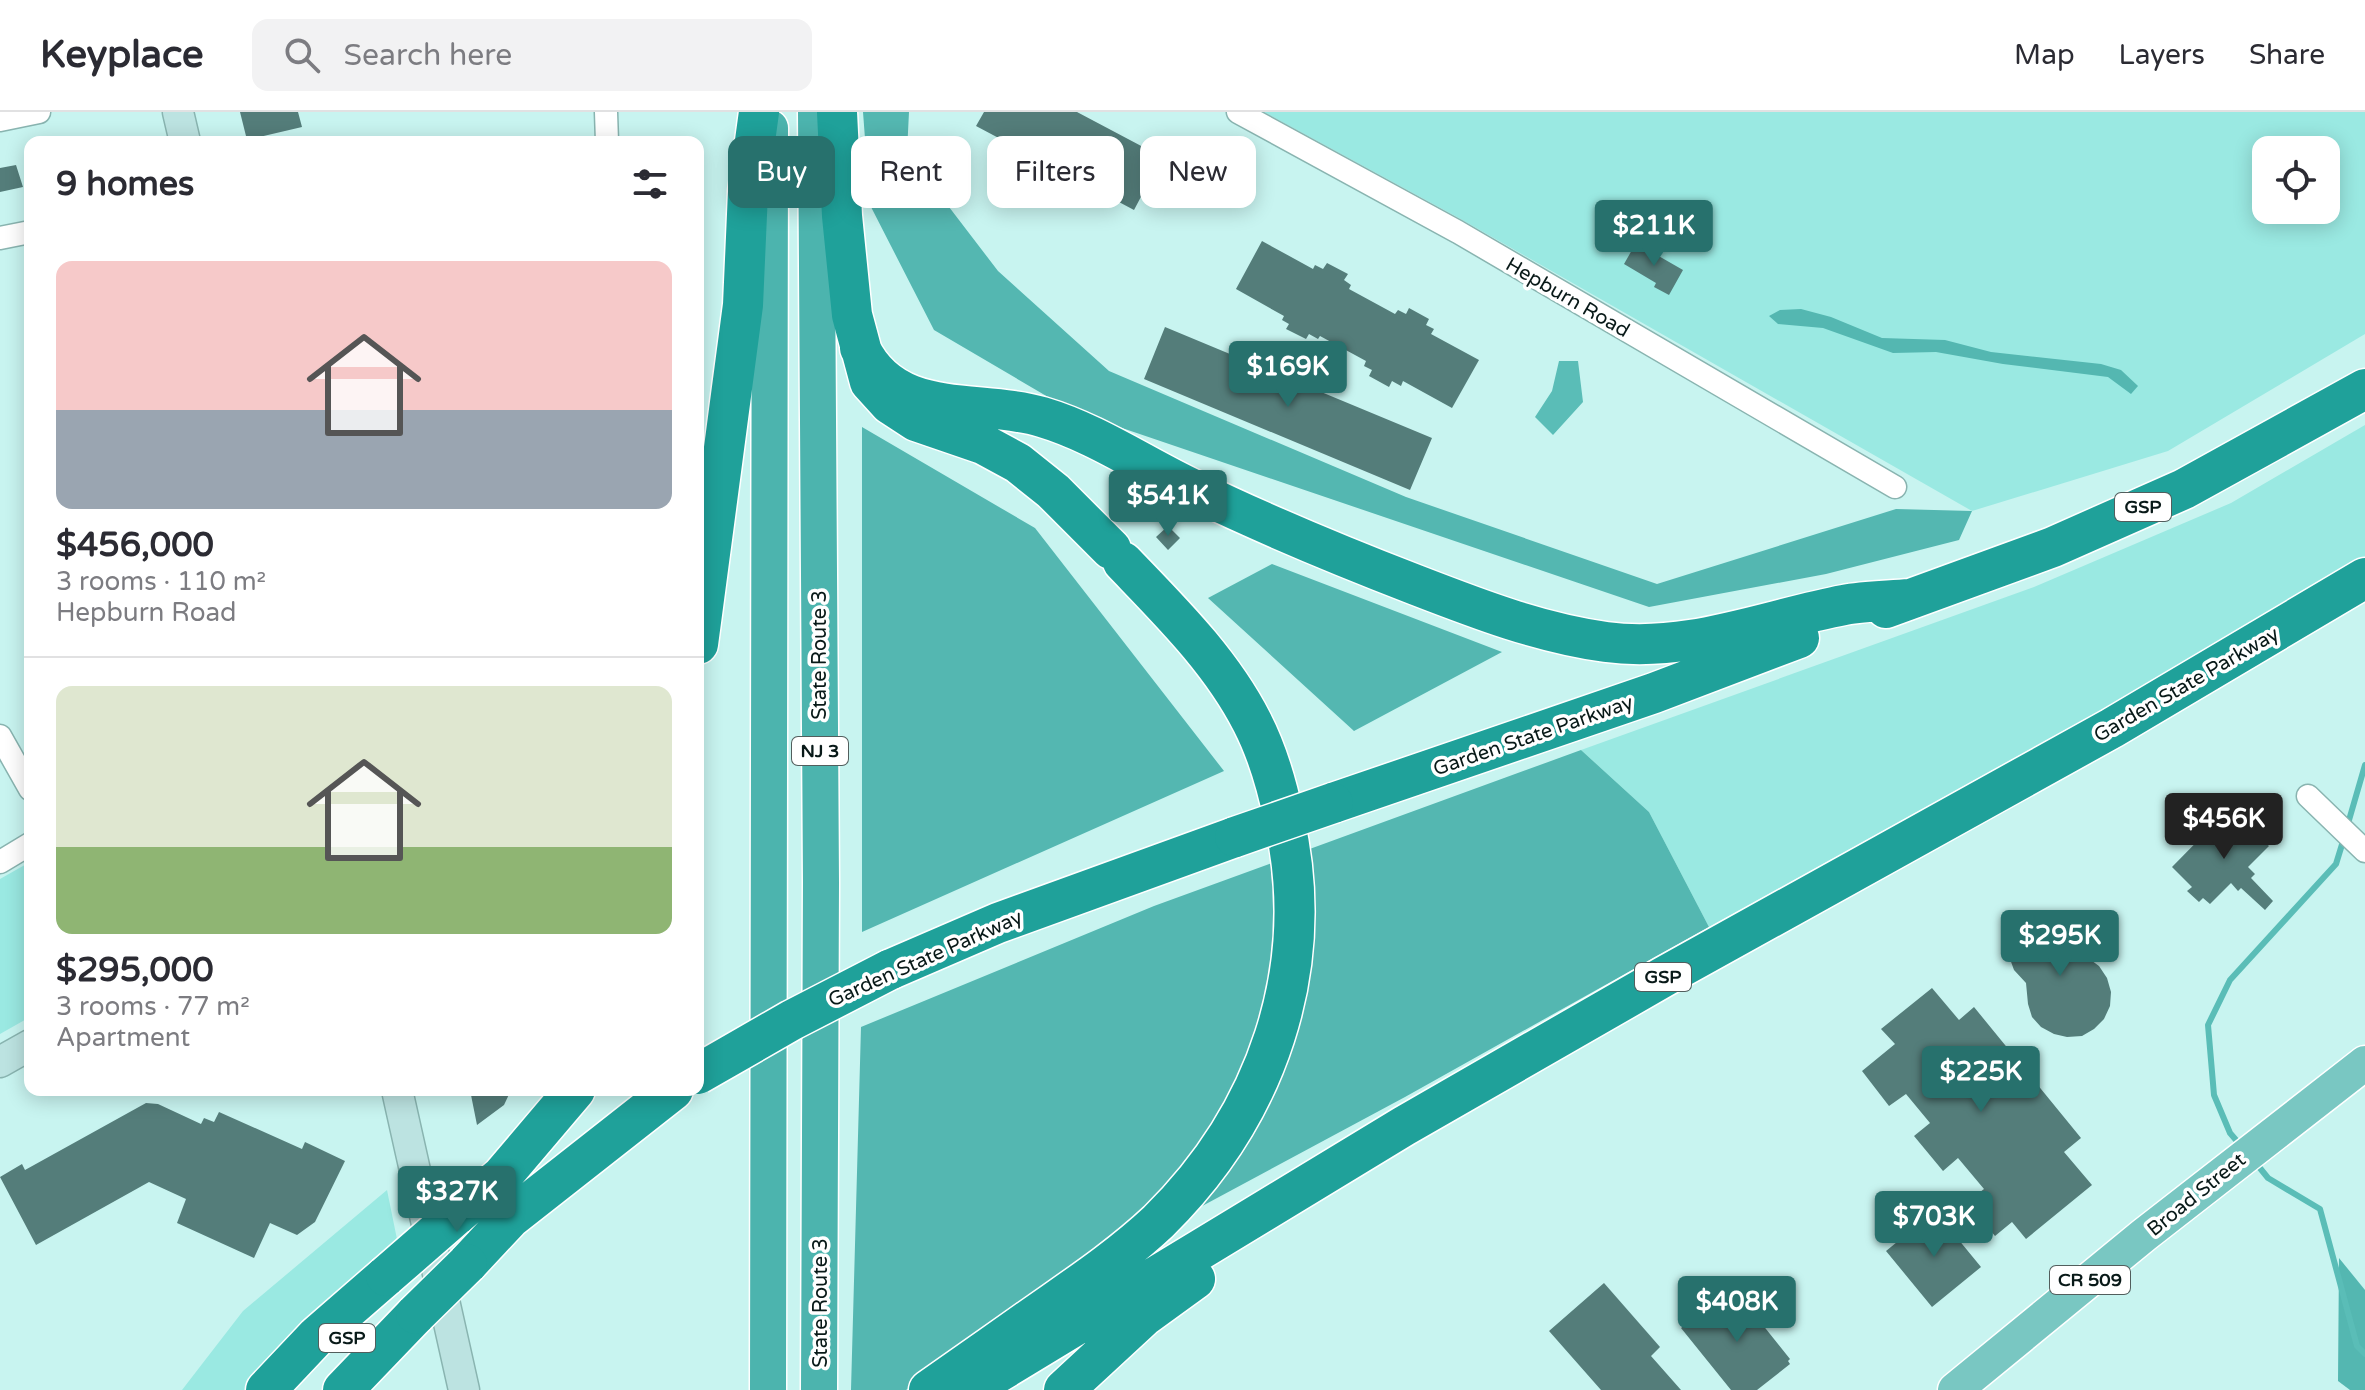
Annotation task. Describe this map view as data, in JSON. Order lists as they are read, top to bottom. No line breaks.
{"streets":{"highway":["GSP","State Route 3","Garden State Parkway","NJ 3"],"main road":["Broad Street","CR 509"],"street":["Hepburn Road"]},"page":{"header":"Keyplace","search":"Search here","nav":["Map","Layers","Share"],"chip":["Buy","Rent","Filters","New"],"heading":"9 homes","price":["$211K","$169K","$541K","$456K","$295K","$225K","$327K","$703K","$408K"],"list":[{"name":"$456,000","note":"3 rooms · 110 m² · Hepburn Road"},{"name":"$295,000","note":"3 rooms · 77 m² · Apartment"}]}}
